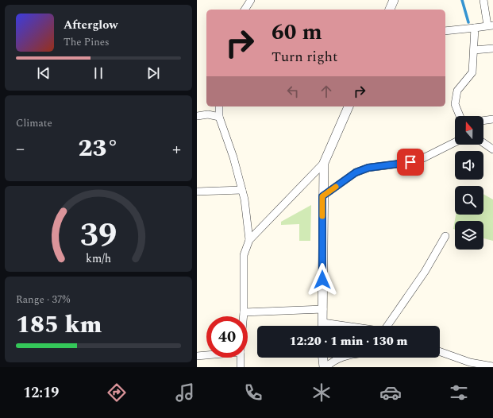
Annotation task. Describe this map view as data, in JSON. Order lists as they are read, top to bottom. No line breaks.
{"north":"top","page":{"turn":["60 m","Turn right"],"song":["Afterglow","The Pines"],"tile":["Climate",["Range · 37%","185 km"]],"heat":["−","23°","+"],"limit":"40","trip":"12:20 · 1 min · 130 m","tabs":"12:19","gauge":["39","km/h"]}}
